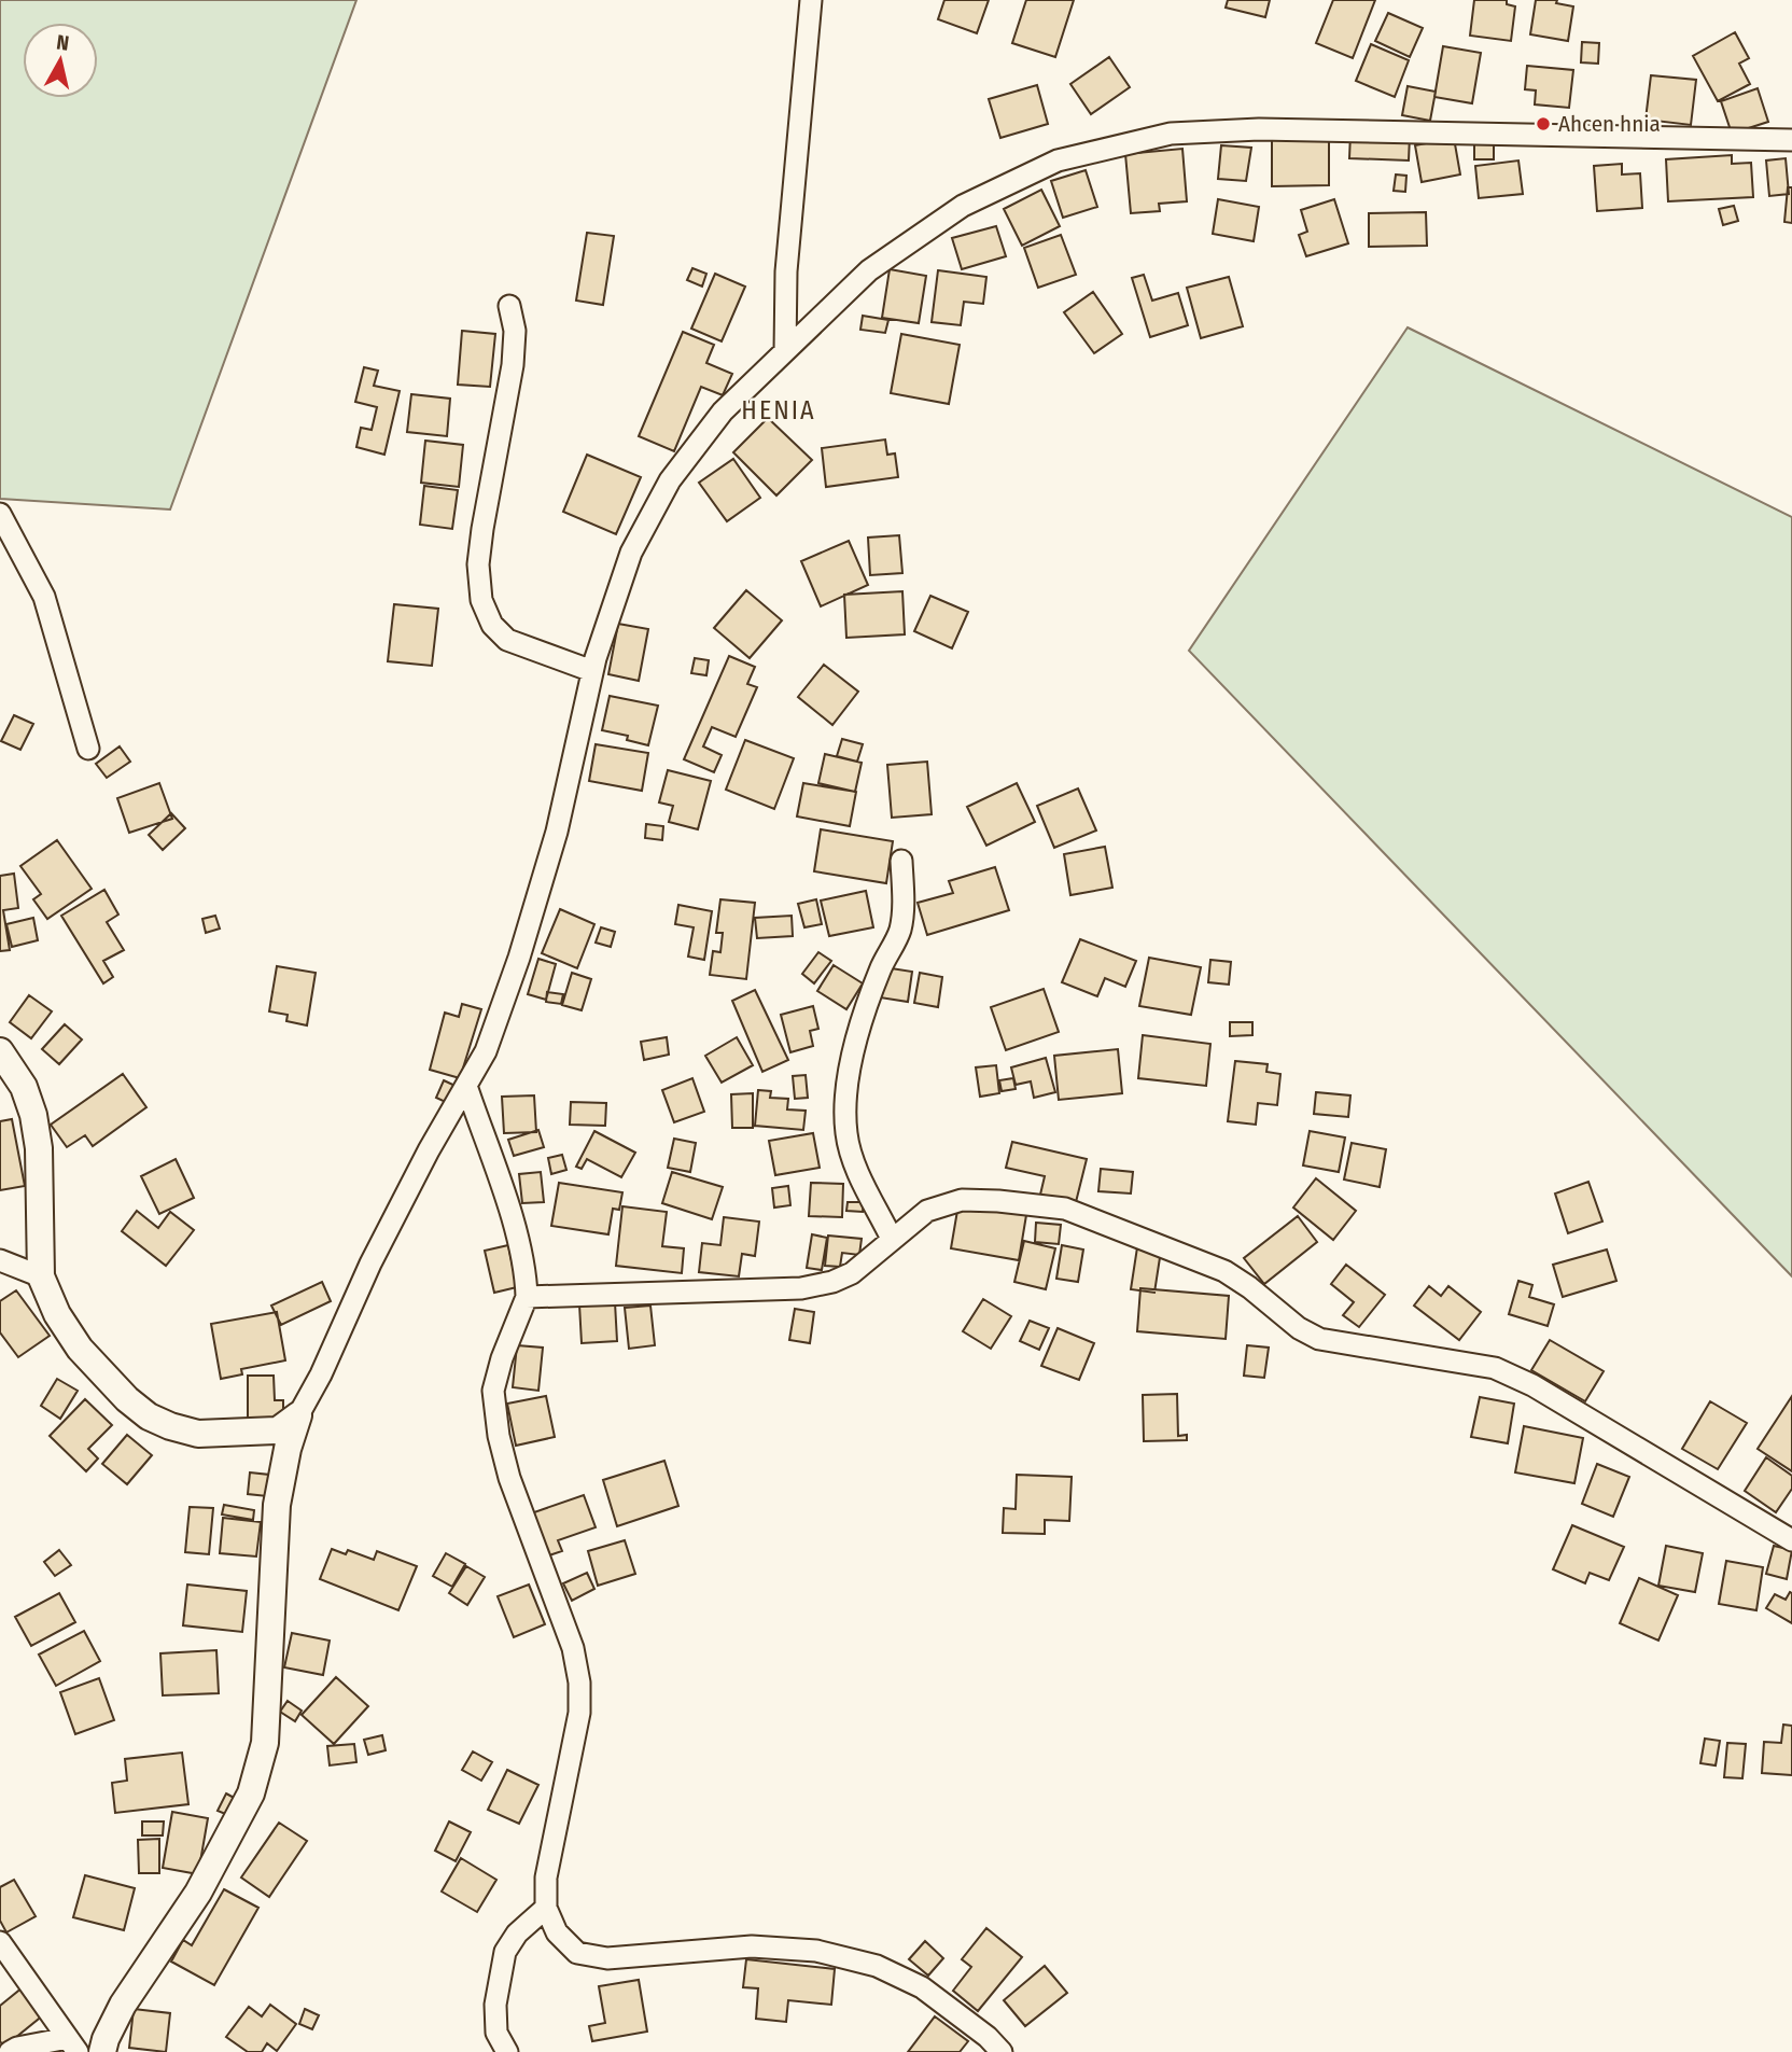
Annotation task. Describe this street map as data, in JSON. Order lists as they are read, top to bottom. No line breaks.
{"districts":["HENIA"],"places":["Ahcen hnia"],"north":"top"}
